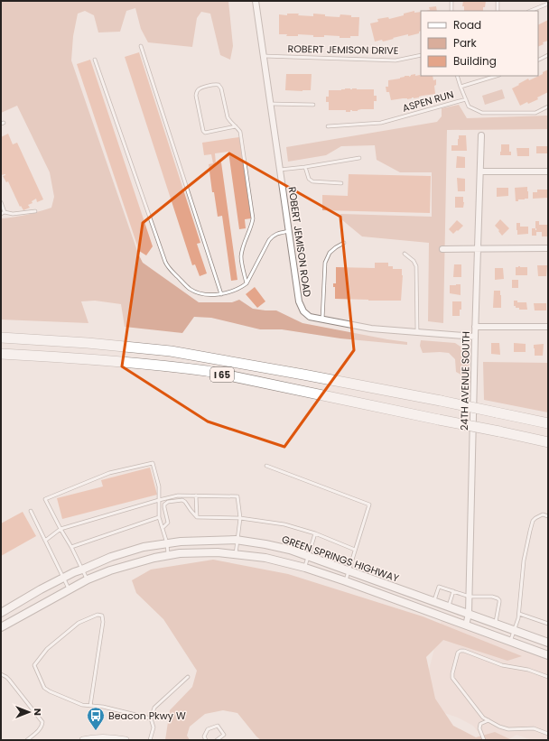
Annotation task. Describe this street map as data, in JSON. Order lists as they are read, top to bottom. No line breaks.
{"streets":{"highway":["I 65"],"main road":["GREEN SPRINGS HIGHWAY"],"street":["ROBERT JEMISON ROAD","24TH AVENUE SOUTH"],"lane":["ROBERT JEMISON DRIVE","ASPEN RUN"]},"crossings":[["ROBERT JEMISON DRIVE","ROBERT JEMISON ROAD"],["ROBERT JEMISON ROAD","24TH AVENUE SOUTH"],["24TH AVENUE SOUTH","GREEN SPRINGS HIGHWAY"]],"places":{"bus stop":["Beacon Pkwy W"]},"legend":["Road","Park","Building"],"north":"right"}
